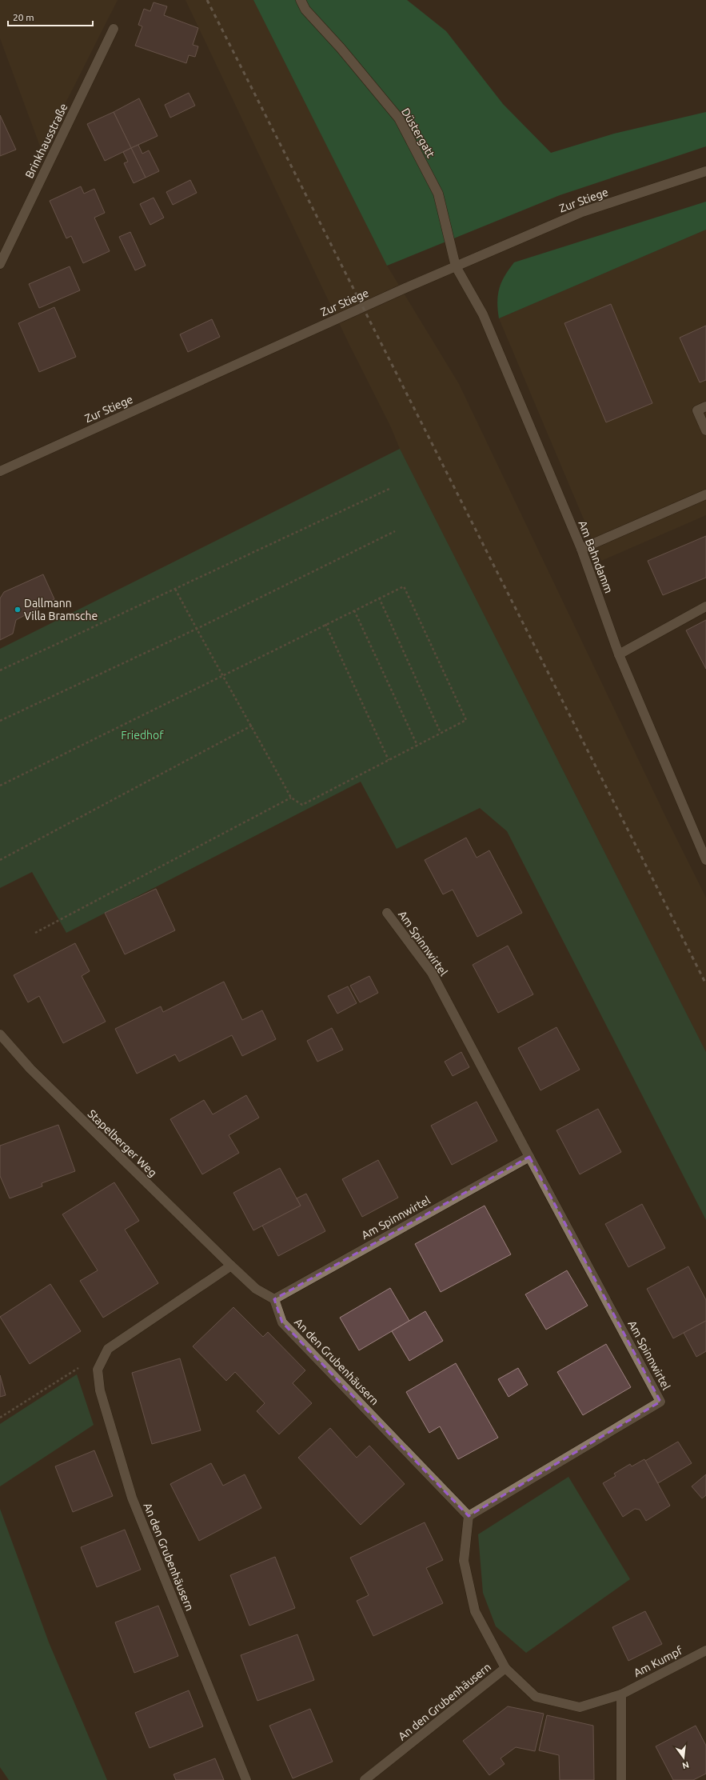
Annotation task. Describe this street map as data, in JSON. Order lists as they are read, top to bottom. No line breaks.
{"streets":{"street":["Düstergatt","Brinkhausstraße","Zur Stiege","Am Bahndamm","Am Spinnwirtel","Stapelberger Weg","An den Grubenhäusern","Am Kumpf"]},"crossings":[["Düstergatt","Zur Stiege"],["Düstergatt","Am Bahndamm"],["Zur Stiege","Am Bahndamm"],["Am Spinnwirtel","An den Grubenhäusern"],["An den Grubenhäusern","Am Kumpf"]],"parks":["Friedhof"],"places":["Dallmann Villa Bramsche"],"scale_bar":"20 m","north":"bottom"}
